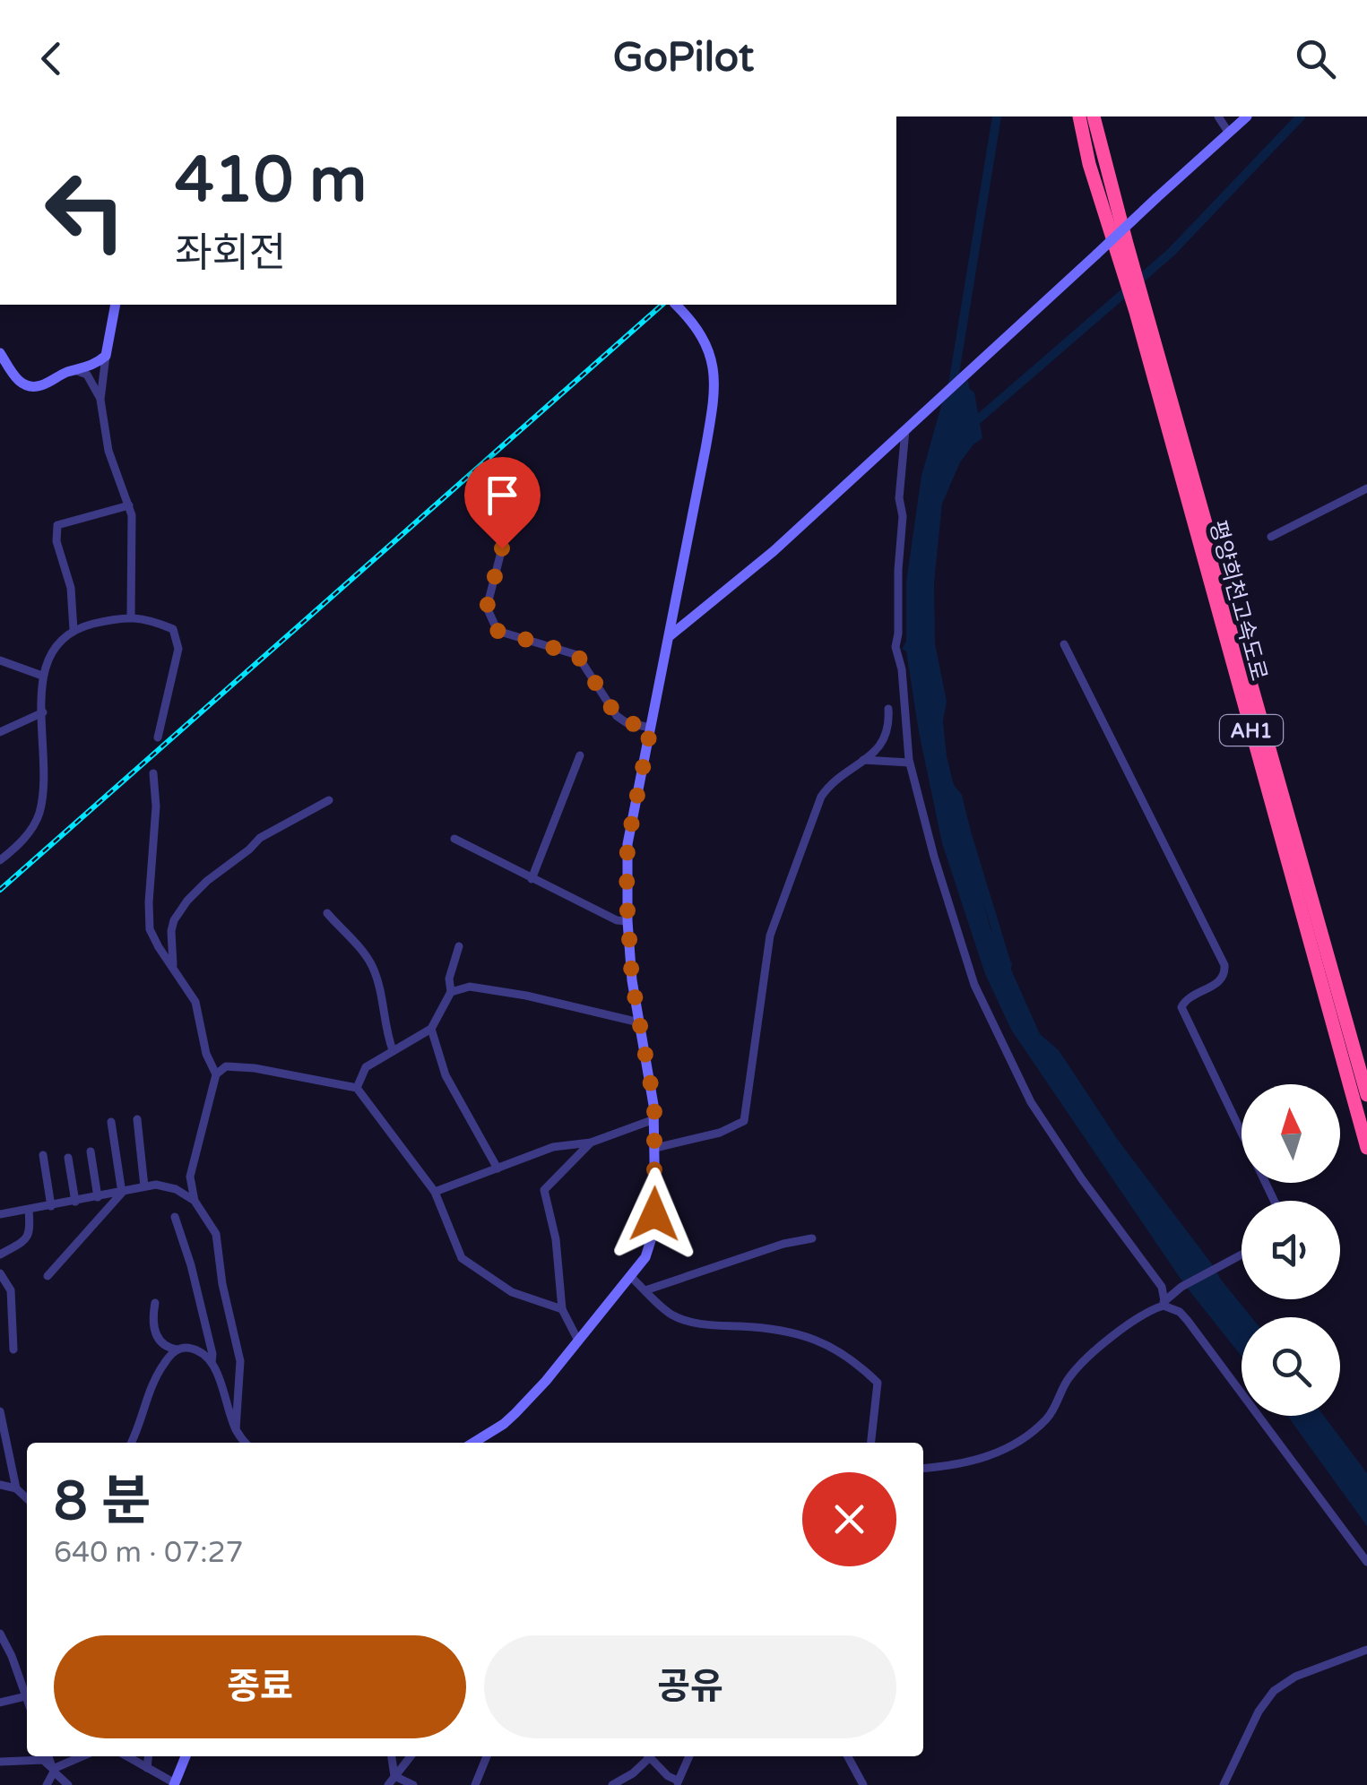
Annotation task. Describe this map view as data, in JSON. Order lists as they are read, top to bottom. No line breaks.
{"streets":{"highway":["평양희천고속도로","AH1"]},"north":"top","page":{"header":"GoPilot","turn":["410 m","좌회전"],"heading":["8 분","640 m · 07:27"],"buttons":["종료","공유"]}}
